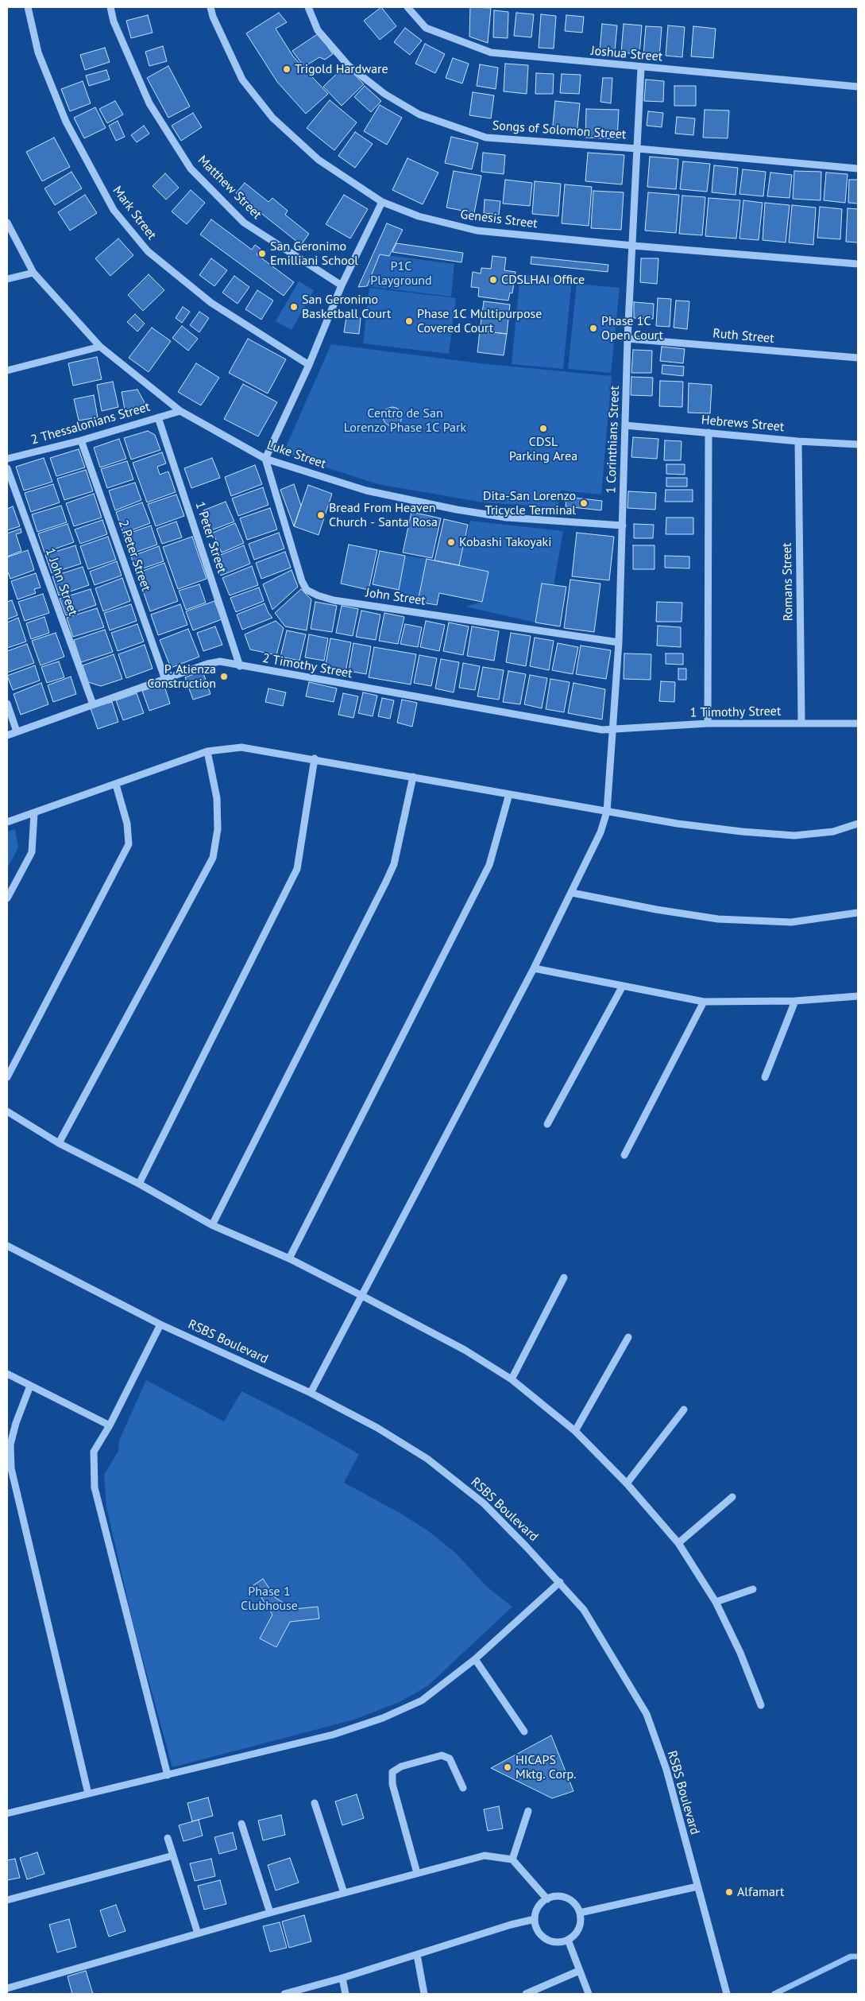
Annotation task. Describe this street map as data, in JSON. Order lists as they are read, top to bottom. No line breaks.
{"streets":{"street":["Joshua Street","Songs of Solomon Street","Matthew Street","Mark Street","Genesis Street","Ruth Street","2 Thessalonians Street","Hebrews Street","1 Corinthians Street","Luke Street","1 Peter Street","2 Peter Street","1 John Street","Romans Street","John Street","2 Timothy Street","1 Timothy Street","RSBS Boulevard"]},"crossings":[["Joshua Street","1 Corinthians Street"],["Songs of Solomon Street","1 Corinthians Street"],["Genesis Street","1 Corinthians Street"],["Ruth Street","1 Corinthians Street"],["2 Thessalonians Street","Luke Street"],["2 Thessalonians Street","1 Peter Street"],["2 Thessalonians Street","2 Peter Street"],["Hebrews Street","1 Corinthians Street"],["Hebrews Street","Romans Street"],["1 Corinthians Street","Luke Street"],["1 Corinthians Street","John Street"],["1 Corinthians Street","2 Timothy Street"],["1 Corinthians Street","1 Timothy Street"],["1 Corinthians Street","RSBS Boulevard"],["Luke Street","John Street"],["1 Peter Street","2 Timothy Street"],["2 Peter Street","2 Timothy Street"],["1 John Street","2 Timothy Street"],["Romans Street","1 Timothy Street"],["2 Timothy Street","1 Timothy Street"]],"parks":["P1C Playground","Centro de San Lorenzo Phase 1C Park","Phase 1 Clubhouse"],"places":["Trigold Hardware","San Geronimo Emilliani School","CDSLHAI Office","San Geronimo Basketball Court","Phase 1C Multipurpose Covered Court","Phase 1C Open Court","CDSL Parking Area","Dita-San Lorenzo Tricycle Terminal","Bread From Heaven Church - Santa Rosa","Kobashi Takoyaki","P. Atienza Construction","HICAPS Mktg. Corp.","Alfamart"]}
